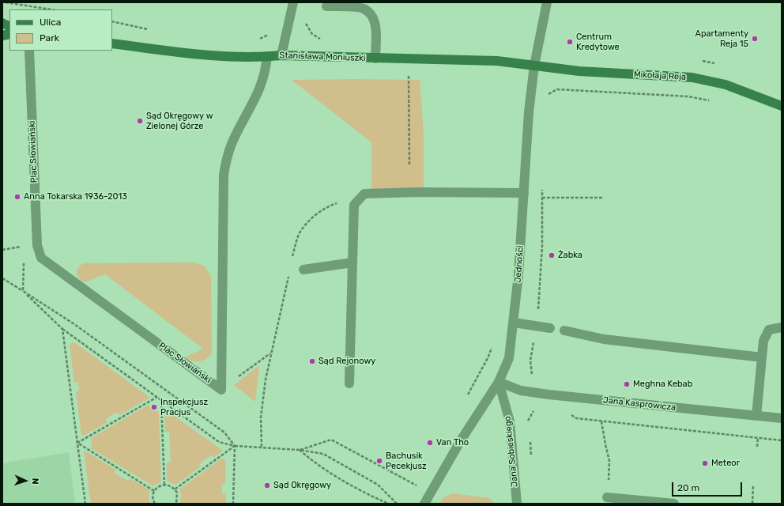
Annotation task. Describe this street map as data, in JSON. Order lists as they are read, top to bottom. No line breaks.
{"streets":{"street":["Stanisława Moniuszki","Mikołaja Reja","Plac Słowiański","Jedności","Jana Kasprowicza","Jana Sobieskiego"]},"crossings":[["Stanisława Moniuszki","Mikołaja Reja"],["Stanisława Moniuszki","Plac Słowiański"],["Stanisława Moniuszki","Jedności"],["Mikołaja Reja","Jedności"],["Jedności","Jana Kasprowicza"],["Jedności","Jana Sobieskiego"],["Jana Kasprowicza","Jana Sobieskiego"]],"places":["Apartamenty Reja 15","Centrum Kredytowe","Sąd Okręgowy w Zielonej Górze","Anna Tokarska 1936-2013","Żabka","Sąd Rejonowy","Meghna Kebab","Inspekcjusz Pracjus","Van Tho","Bachusik Pecekjusz","Meteor","Sąd Okręgowy"],"legend":["Ulica","Park"],"scale_bar":"20 m","north":"right"}
